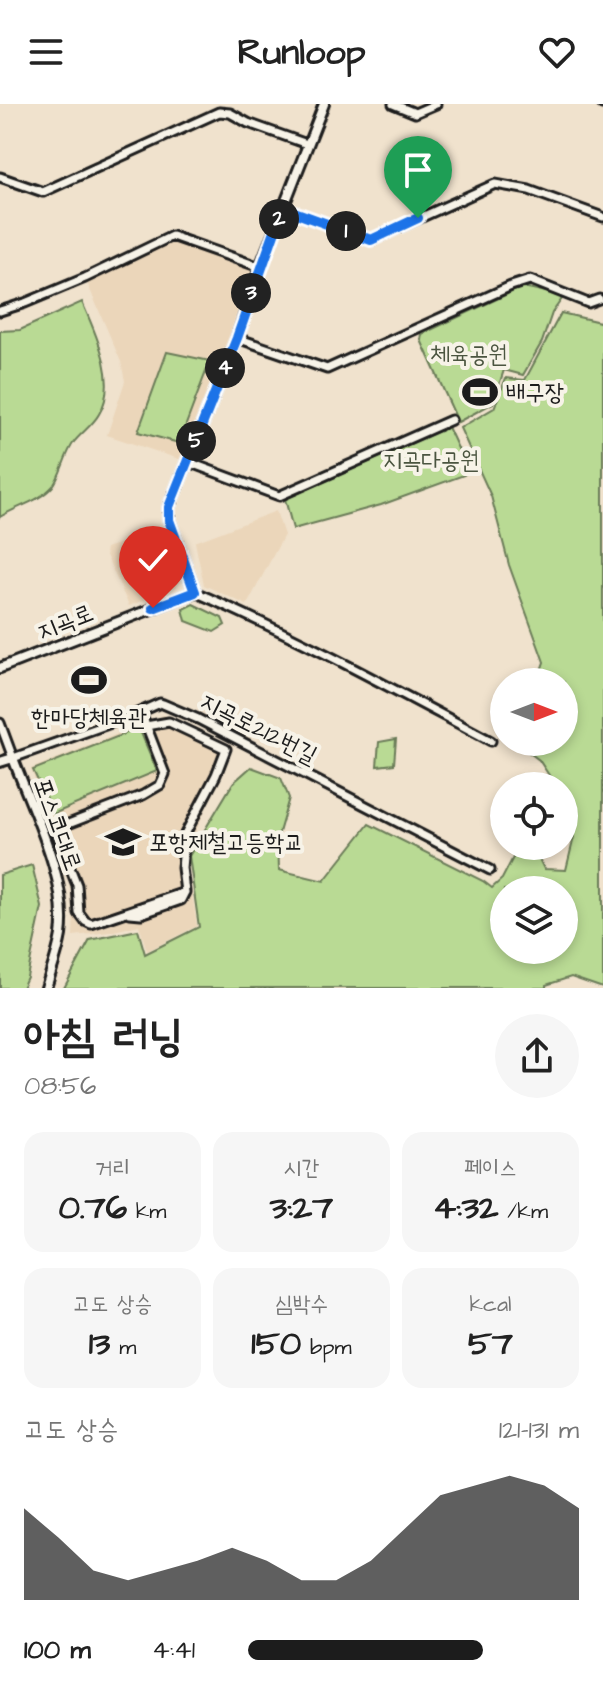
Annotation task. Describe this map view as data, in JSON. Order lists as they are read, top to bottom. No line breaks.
{"streets":{"main road":["지곡로","지곡로212번길","포스코대로"]},"crossings":[["지곡로212번길","포스코대로"]],"parks":["체육공원","지곡다공원"],"places":{"sports":["배구장","한마당체육관"],"school or university":["포항제철고등학교"]},"north":"right","page":{"header":"Runloop","pins":["2","1","3","4","5"],"heading":["아침 러닝","08:56"],"stats":[["거리","0.76 km"],["시간","3:27"],["페이스","4:32 /km"],["고도 상승","13 m"],["심박수","150 bpm"],["kcal","57"]],"chart":["고도 상승","121–131 m"],"list":[{"name":"100 m","note":"4:41"}]}}
